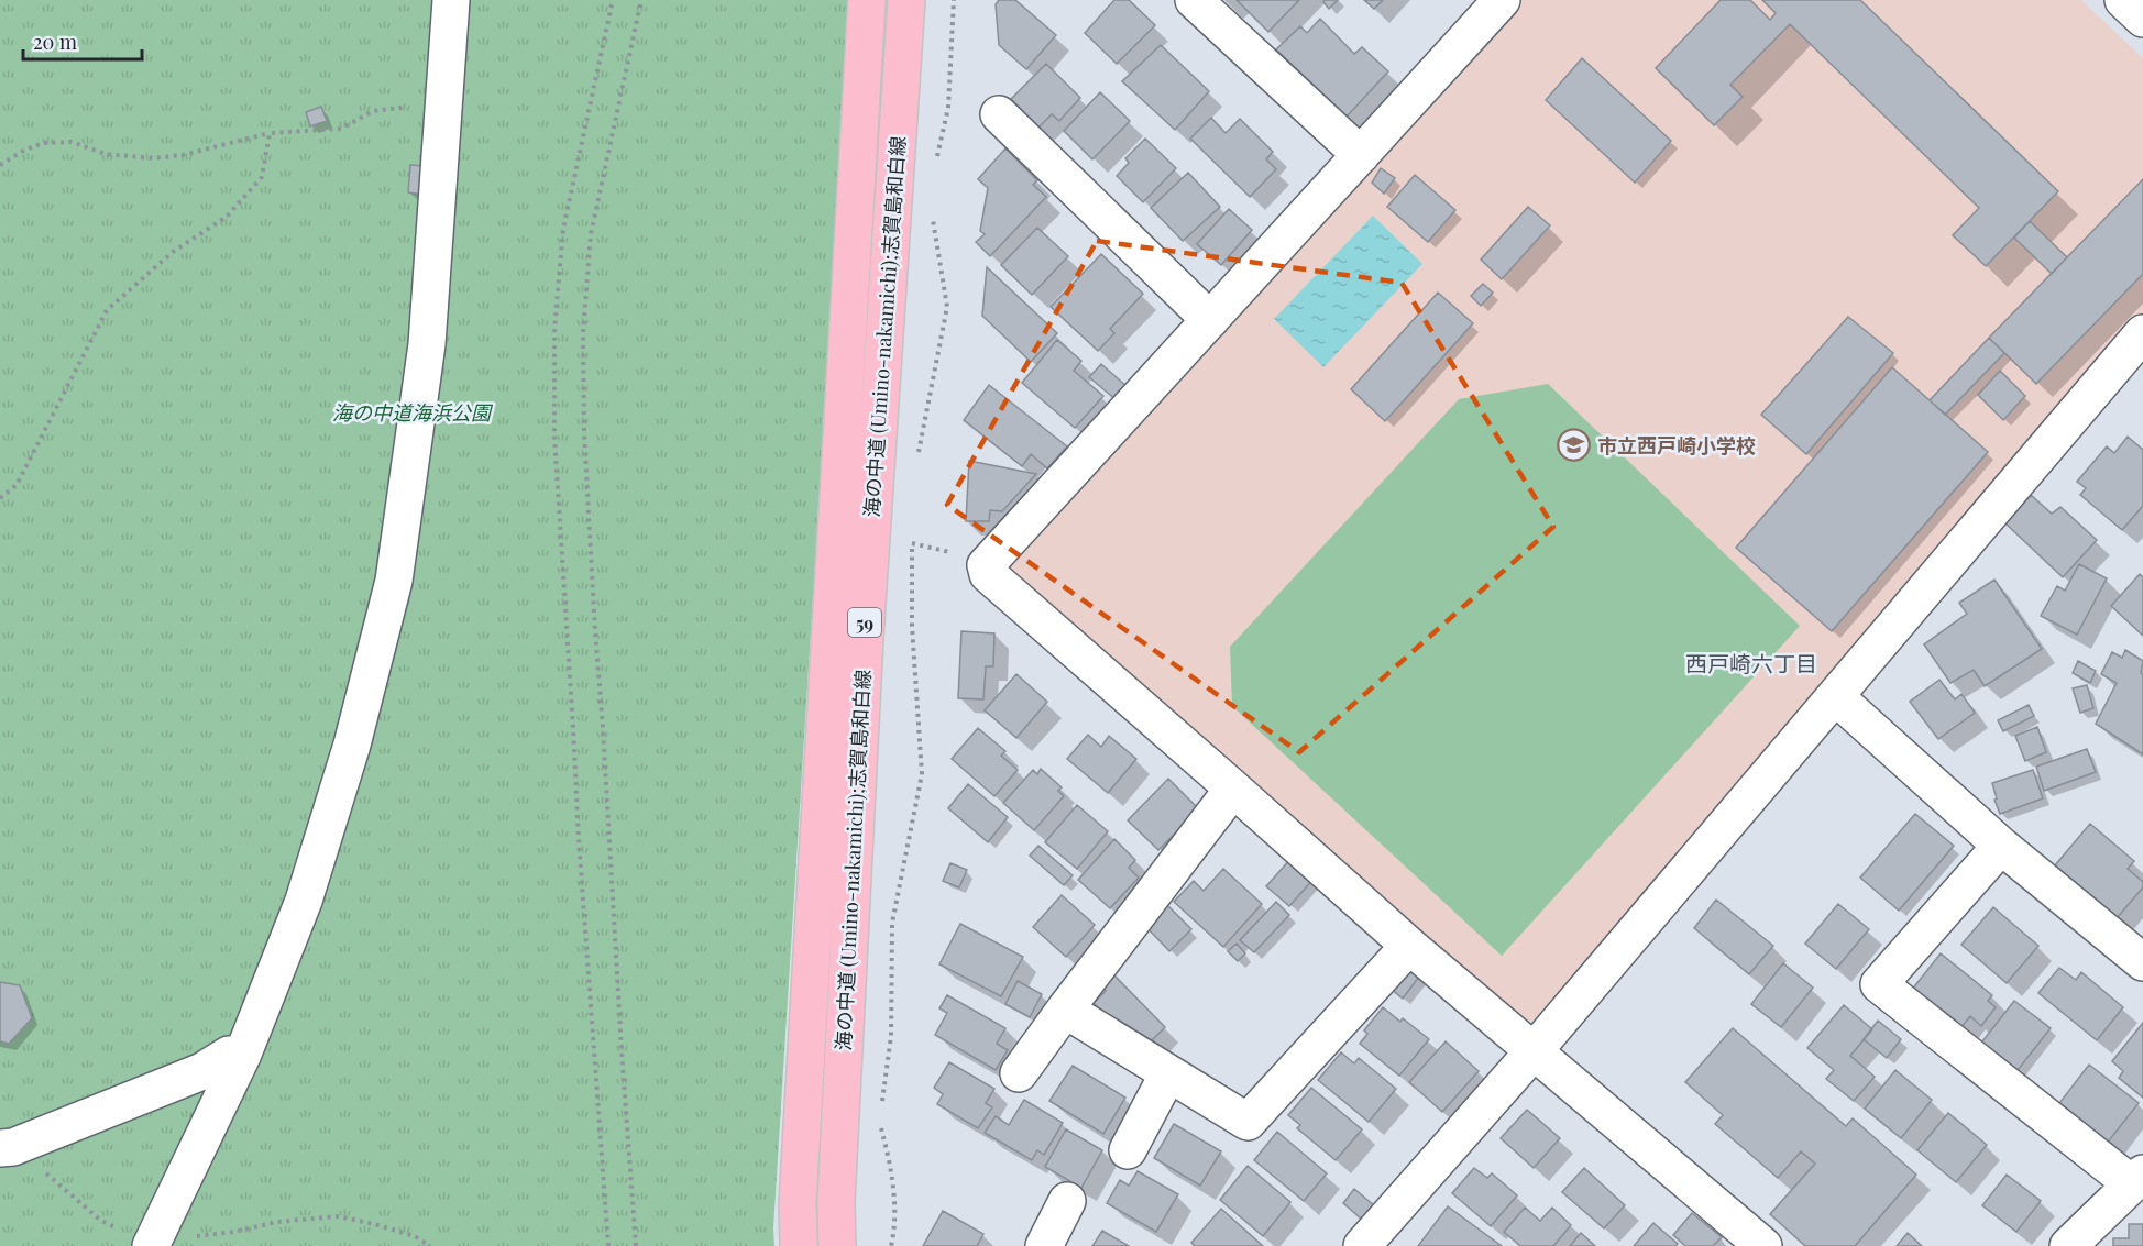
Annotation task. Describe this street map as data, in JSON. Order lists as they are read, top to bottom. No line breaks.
{"streets":{"main road":["海の中道 (Umino-nakamichi);志賀島和白線","59"]},"districts":["西戸崎六丁目"],"parks":["海の中道海浜公園"],"places":{"school or university":["市立西戸崎小学校"]},"scale_bar":"20 m"}
